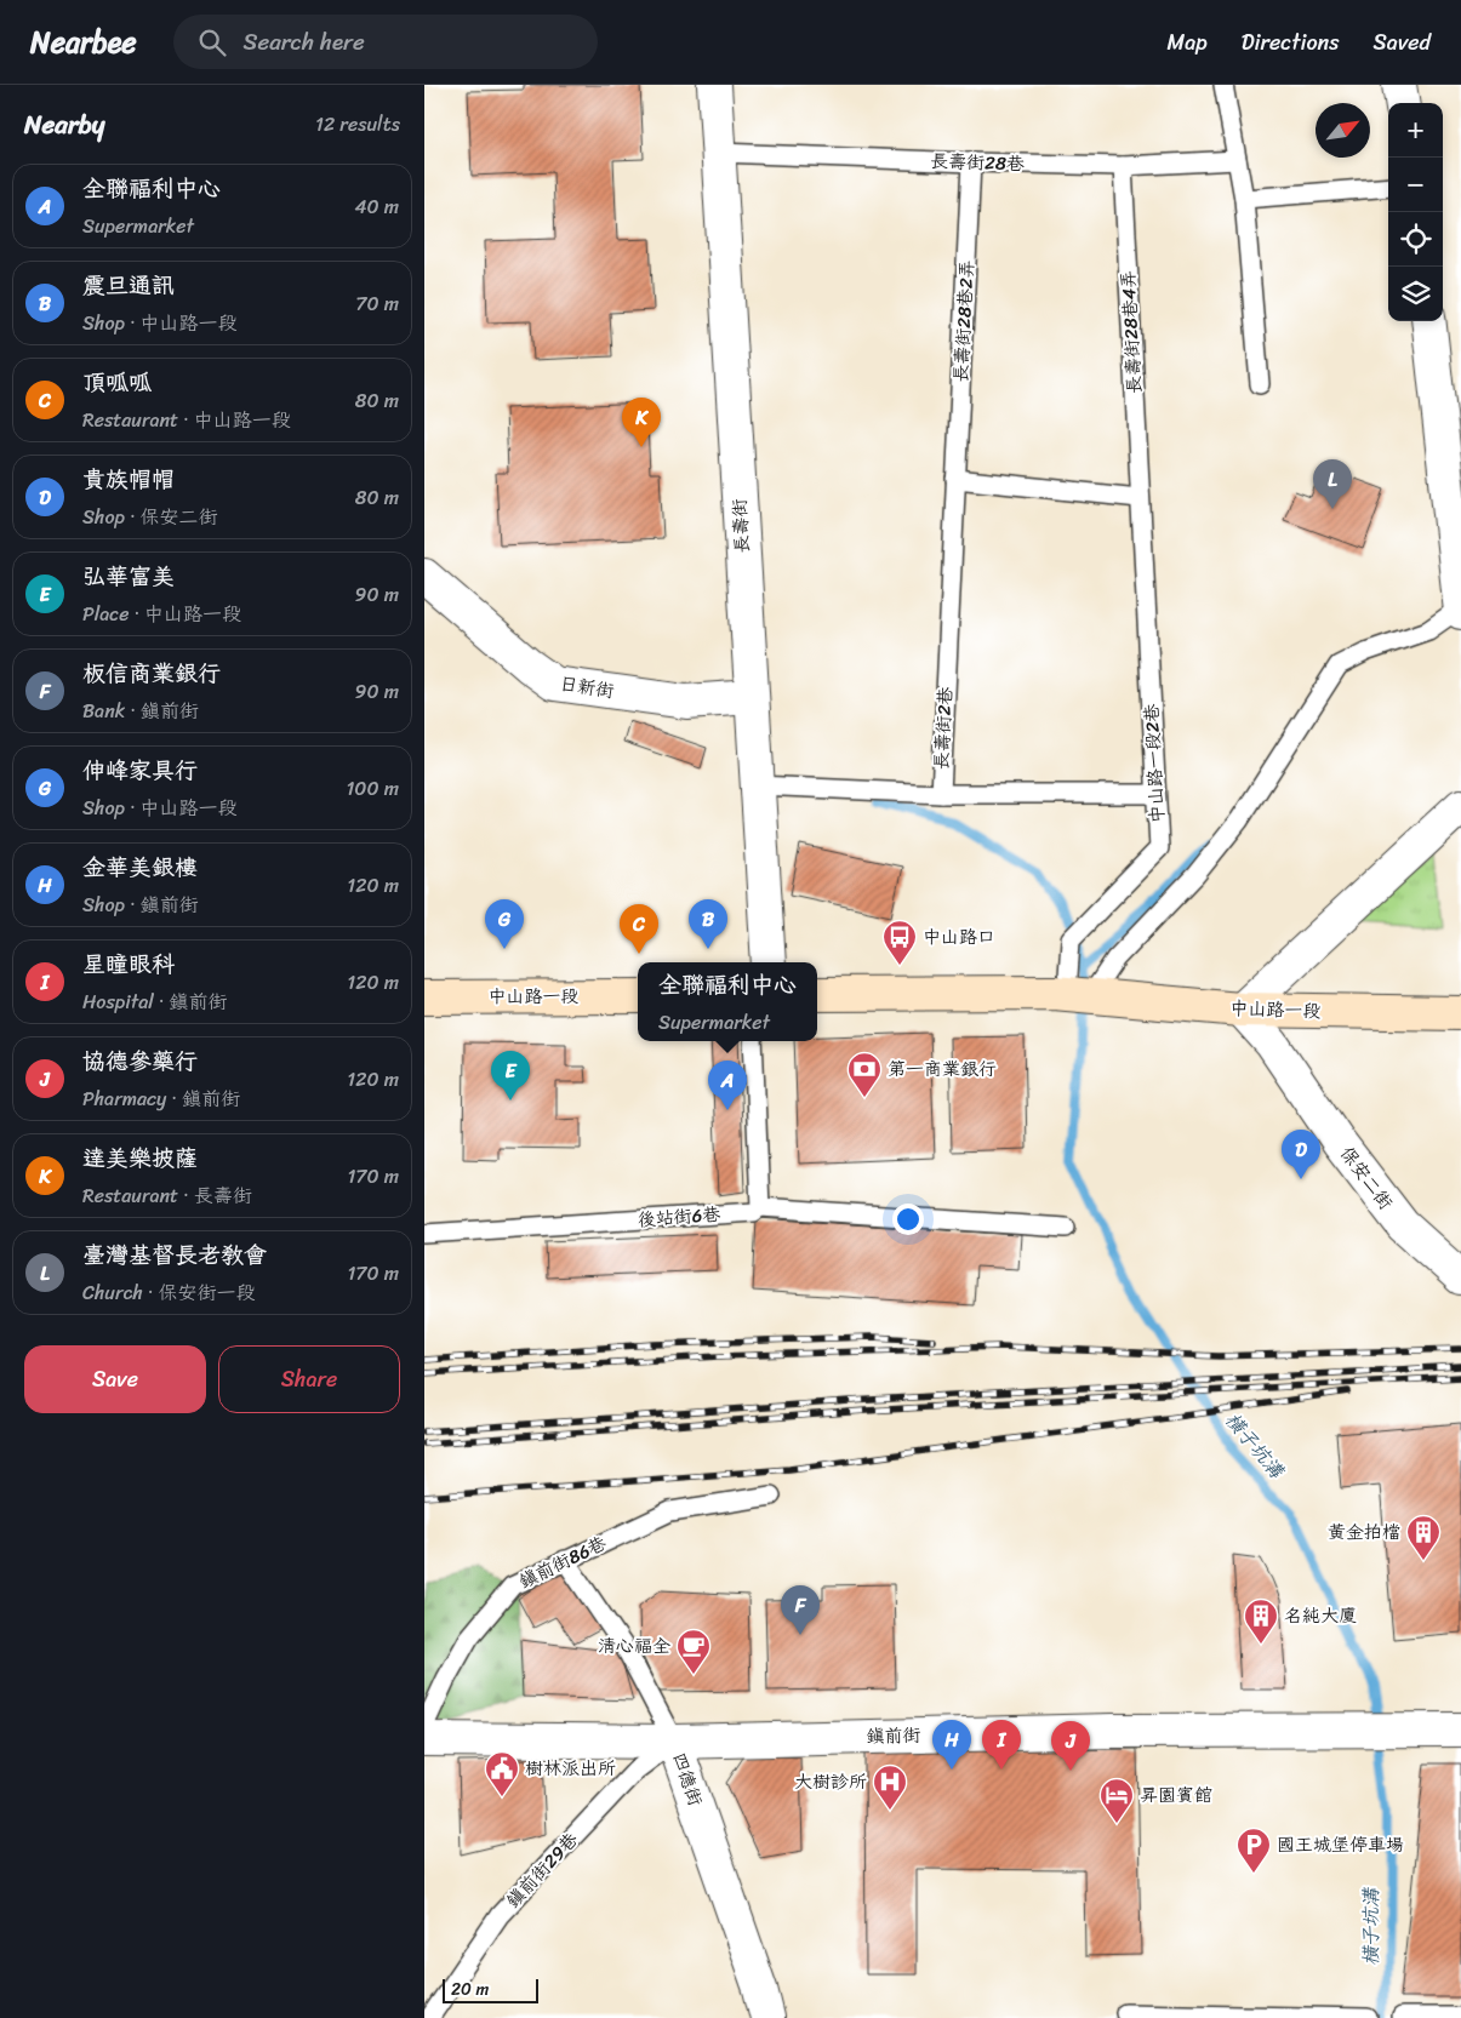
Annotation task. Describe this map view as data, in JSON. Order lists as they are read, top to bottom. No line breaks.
{"streets":{"main road":["中山路一段"],"street":["長壽街","日新街","保安二街","鎮前街","四德街"],"lane":["長壽街28巷","長壽街28巷2弄","長壽街28巷4弄","長壽街2巷","中山路一段2巷","後站街6巷","鎮前街86巷","鎮前街29巷"]},"crossings":[["長壽街28巷","長壽街28巷2弄"],["長壽街28巷","長壽街28巷4弄"],["長壽街28巷","長壽街"],["長壽街28巷2弄","長壽街2巷"],["長壽街28巷4弄","中山路一段2巷"],["長壽街","日新街"],["長壽街","長壽街2巷"],["中山路一段2巷","中山路一段"],["中山路一段","保安二街"],["鎮前街86巷","四德街"],["鎮前街","四德街"],["鎮前街","鎮前街29巷"],["四德街","鎮前街29巷"]],"water":["橫子坑溝"],"places":{"bus stop":["中山路口"],"bank":["第一商業銀行"],"building":["黃金拍檔","名純大廈"],"cafe":["清心福全"],"public building":["樹林派出所"],"hospital":["大樹診所"],"hotel":["昇園賓館"],"parking":["國王城堡停車場"]},"scale_bar":"20 m","north":"top right","page":{"header":"Nearbee","search":"Search here","nav":["Map","Directions","Saved"],"heading":["Nearby","12 results"],"map_buttons":["+","−"],"list":[{"mark":"A","name":"全聯福利中心","note":"Supermarket","value":"40 m"},{"mark":"B","name":"震旦通訊","note":"Shop · 中山路一段","value":"70 m"},{"mark":"C","name":"頂呱呱","note":"Restaurant · 中山路一段","value":"80 m"},{"mark":"D","name":"貴族帽帽","note":"Shop · 保安二街","value":"80 m"},{"mark":"E","name":"弘華富美","note":"Place · 中山路一段","value":"90 m"},{"mark":"F","name":"板信商業銀行","note":"Bank · 鎮前街","value":"90 m"},{"mark":"G","name":"伸峰家具行","note":"Shop · 中山路一段","value":"100 m"},{"mark":"H","name":"金華美銀樓","note":"Shop · 鎮前街","value":"120 m"},{"mark":"I","name":"星瞳眼科","note":"Hospital · 鎮前街","value":"120 m"},{"mark":"J","name":"協德參藥行","note":"Pharmacy · 鎮前街","value":"120 m"},{"mark":"K","name":"達美樂披薩","note":"Restaurant · 長壽街","value":"170 m"},{"mark":"L","name":"臺灣基督長老教會","note":"Church · 保安街一段","value":"170 m"}],"pins":["K","L","B","G","C","E","A","D","F","H","I","J"],"popup":["全聯福利中心","Supermarket"],"buttons":["Save","Share"],"scale":"20 m"}}
